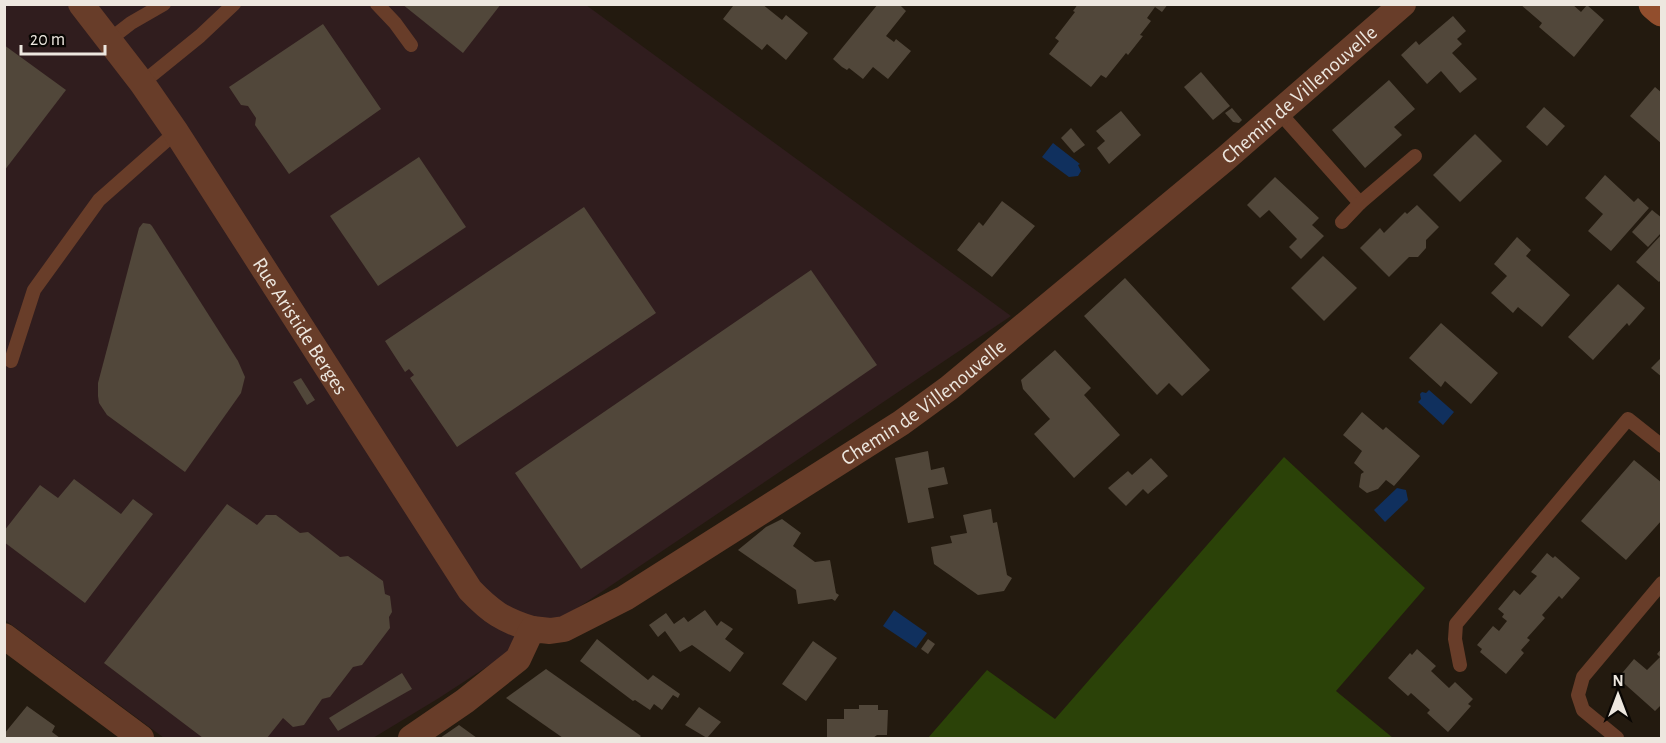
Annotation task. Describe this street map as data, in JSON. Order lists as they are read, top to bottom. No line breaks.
{"streets":{"street":["Chemin de Villenouvelle","Rue Aristide Berges"]},"crossings":[["Chemin de Villenouvelle","Rue Aristide Berges"]],"scale_bar":"20 m","north":"top"}
